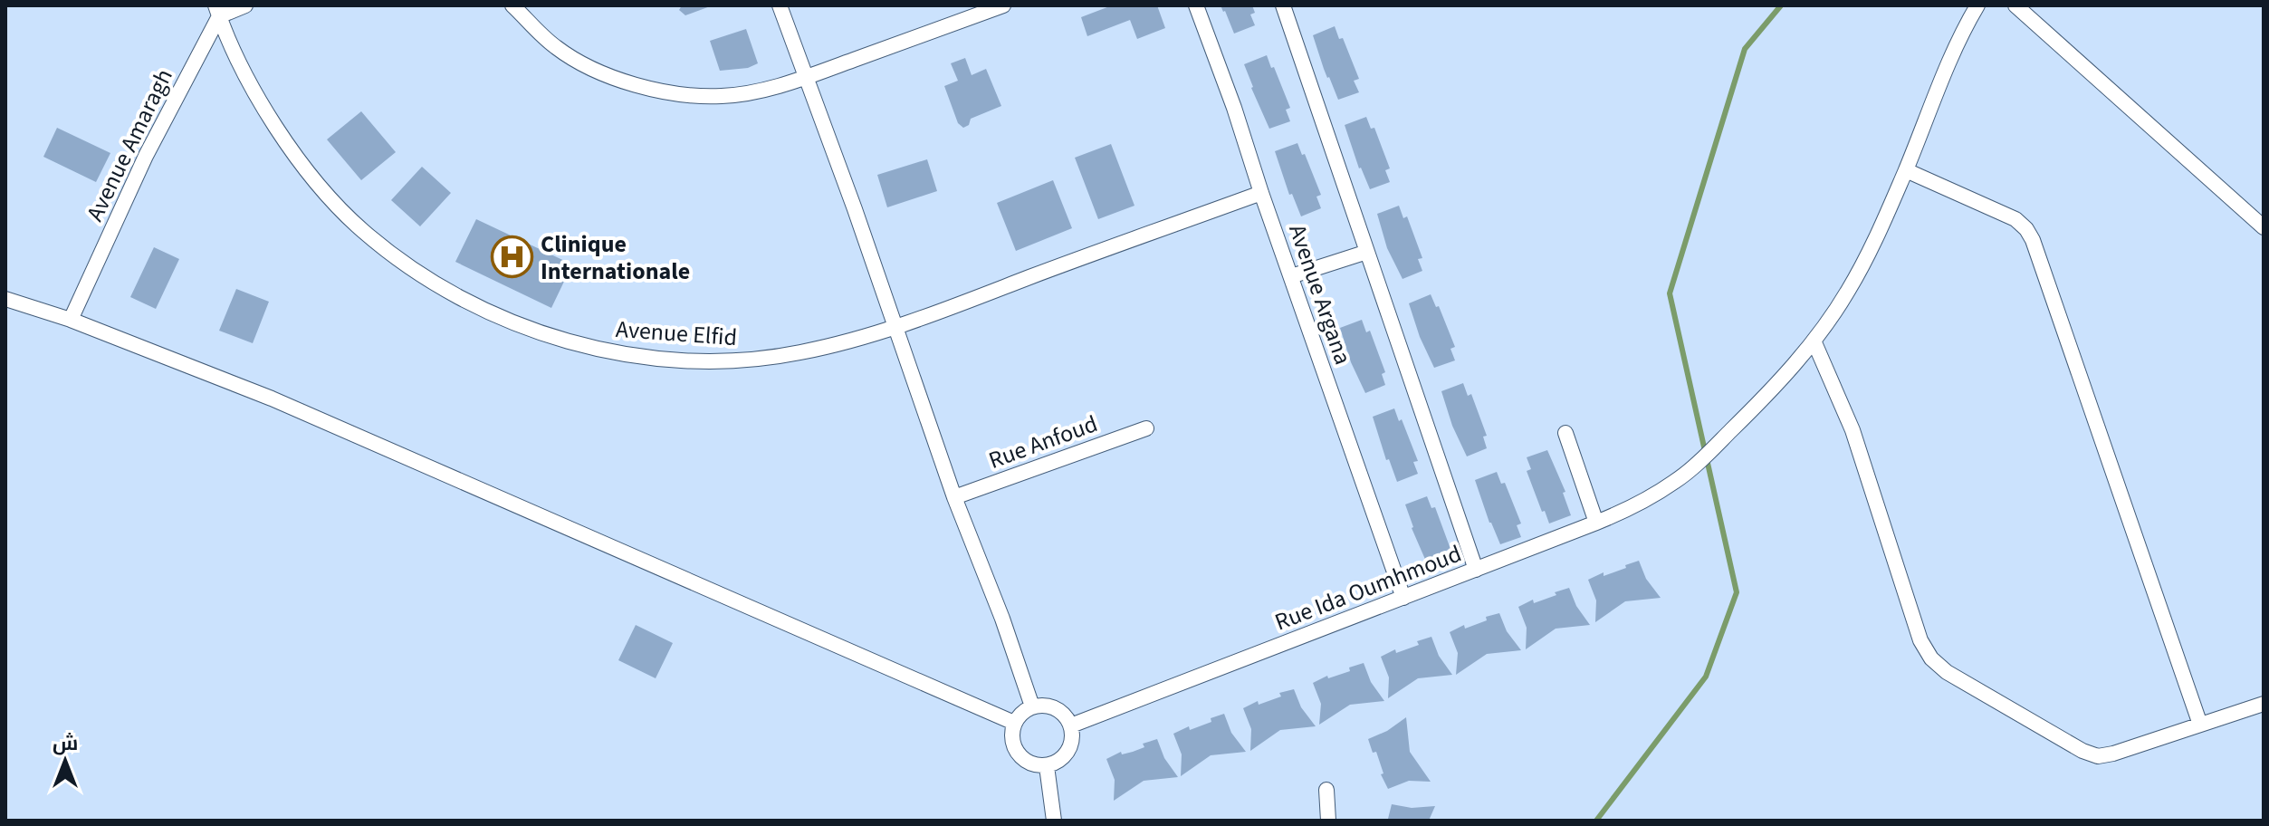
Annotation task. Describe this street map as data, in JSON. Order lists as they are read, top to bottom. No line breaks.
{"streets":{"street":["Avenue Amaragh","Avenue Argana","Avenue Elfid","Rue Anfoud","Rue Ida Oumhmoud"]},"crossings":[["Avenue Amaragh","Avenue Elfid"],["Avenue Argana","Avenue Elfid"],["Avenue Argana","Rue Ida Oumhmoud"]],"places":{"hospital":["Clinique Internationale"]},"north":"top"}
